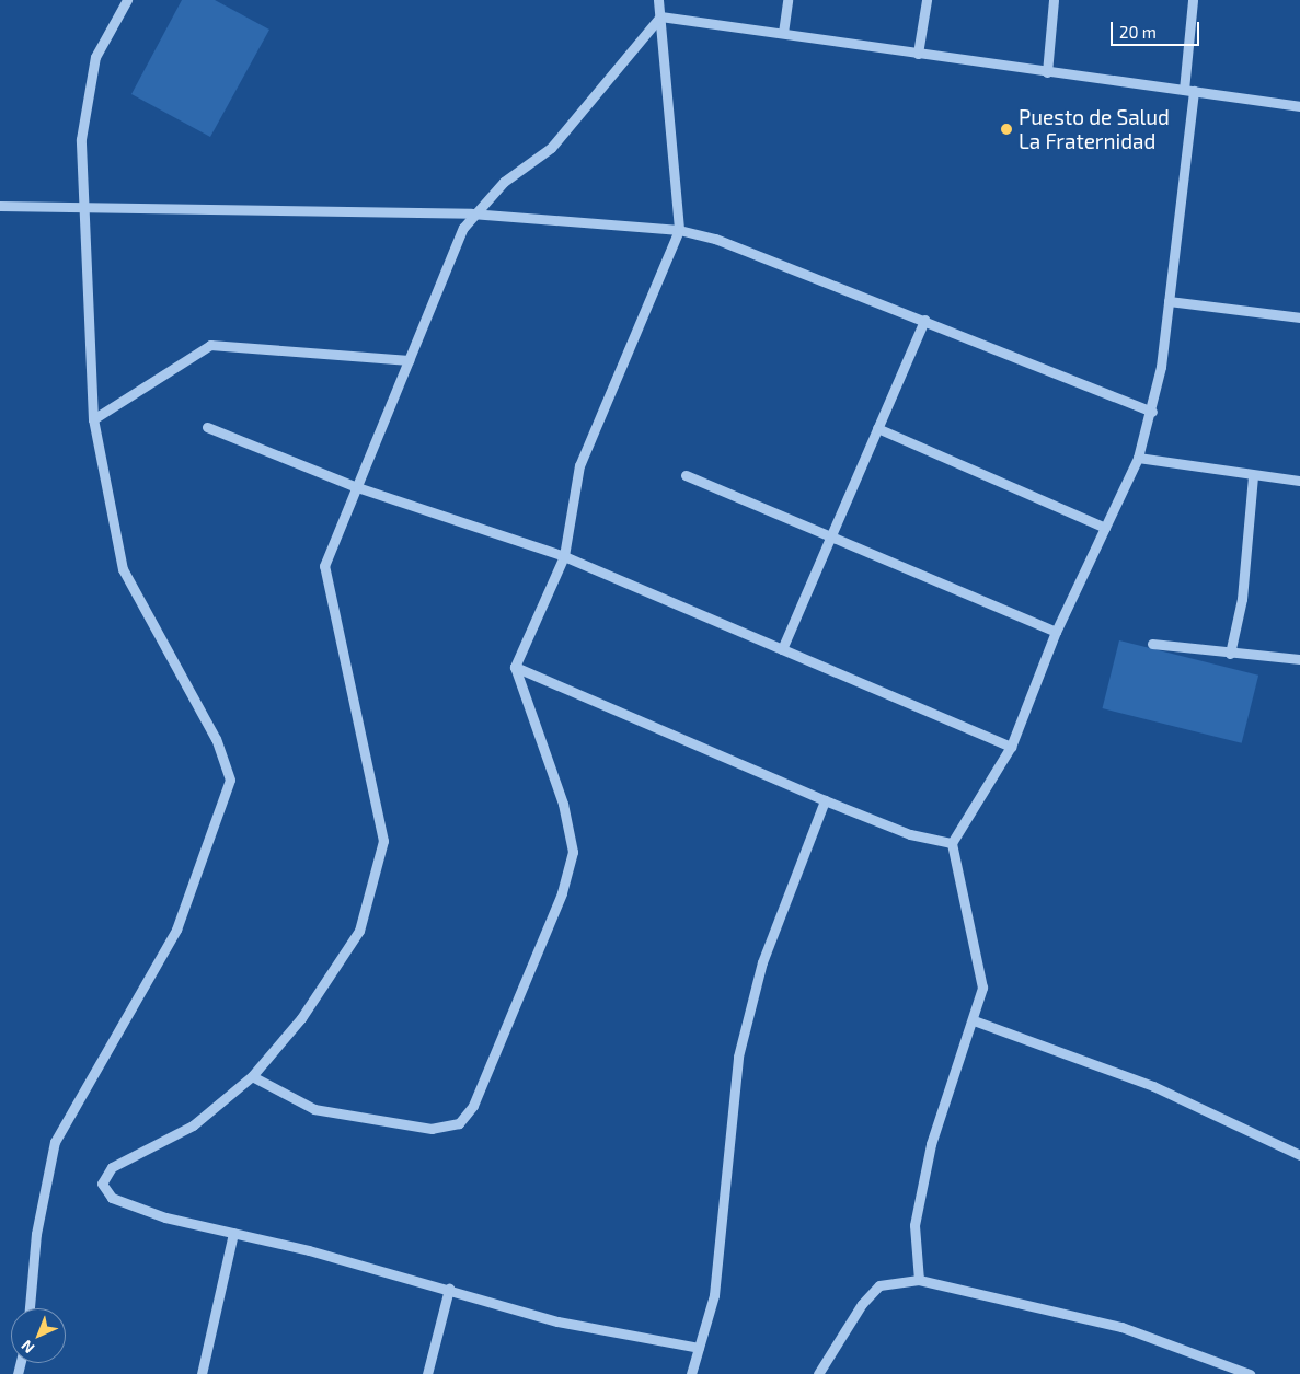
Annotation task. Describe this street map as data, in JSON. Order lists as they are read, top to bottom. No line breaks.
{"places":["Puesto de Salud La Fraternidad"],"scale_bar":"20 m","north":"bottom left"}
